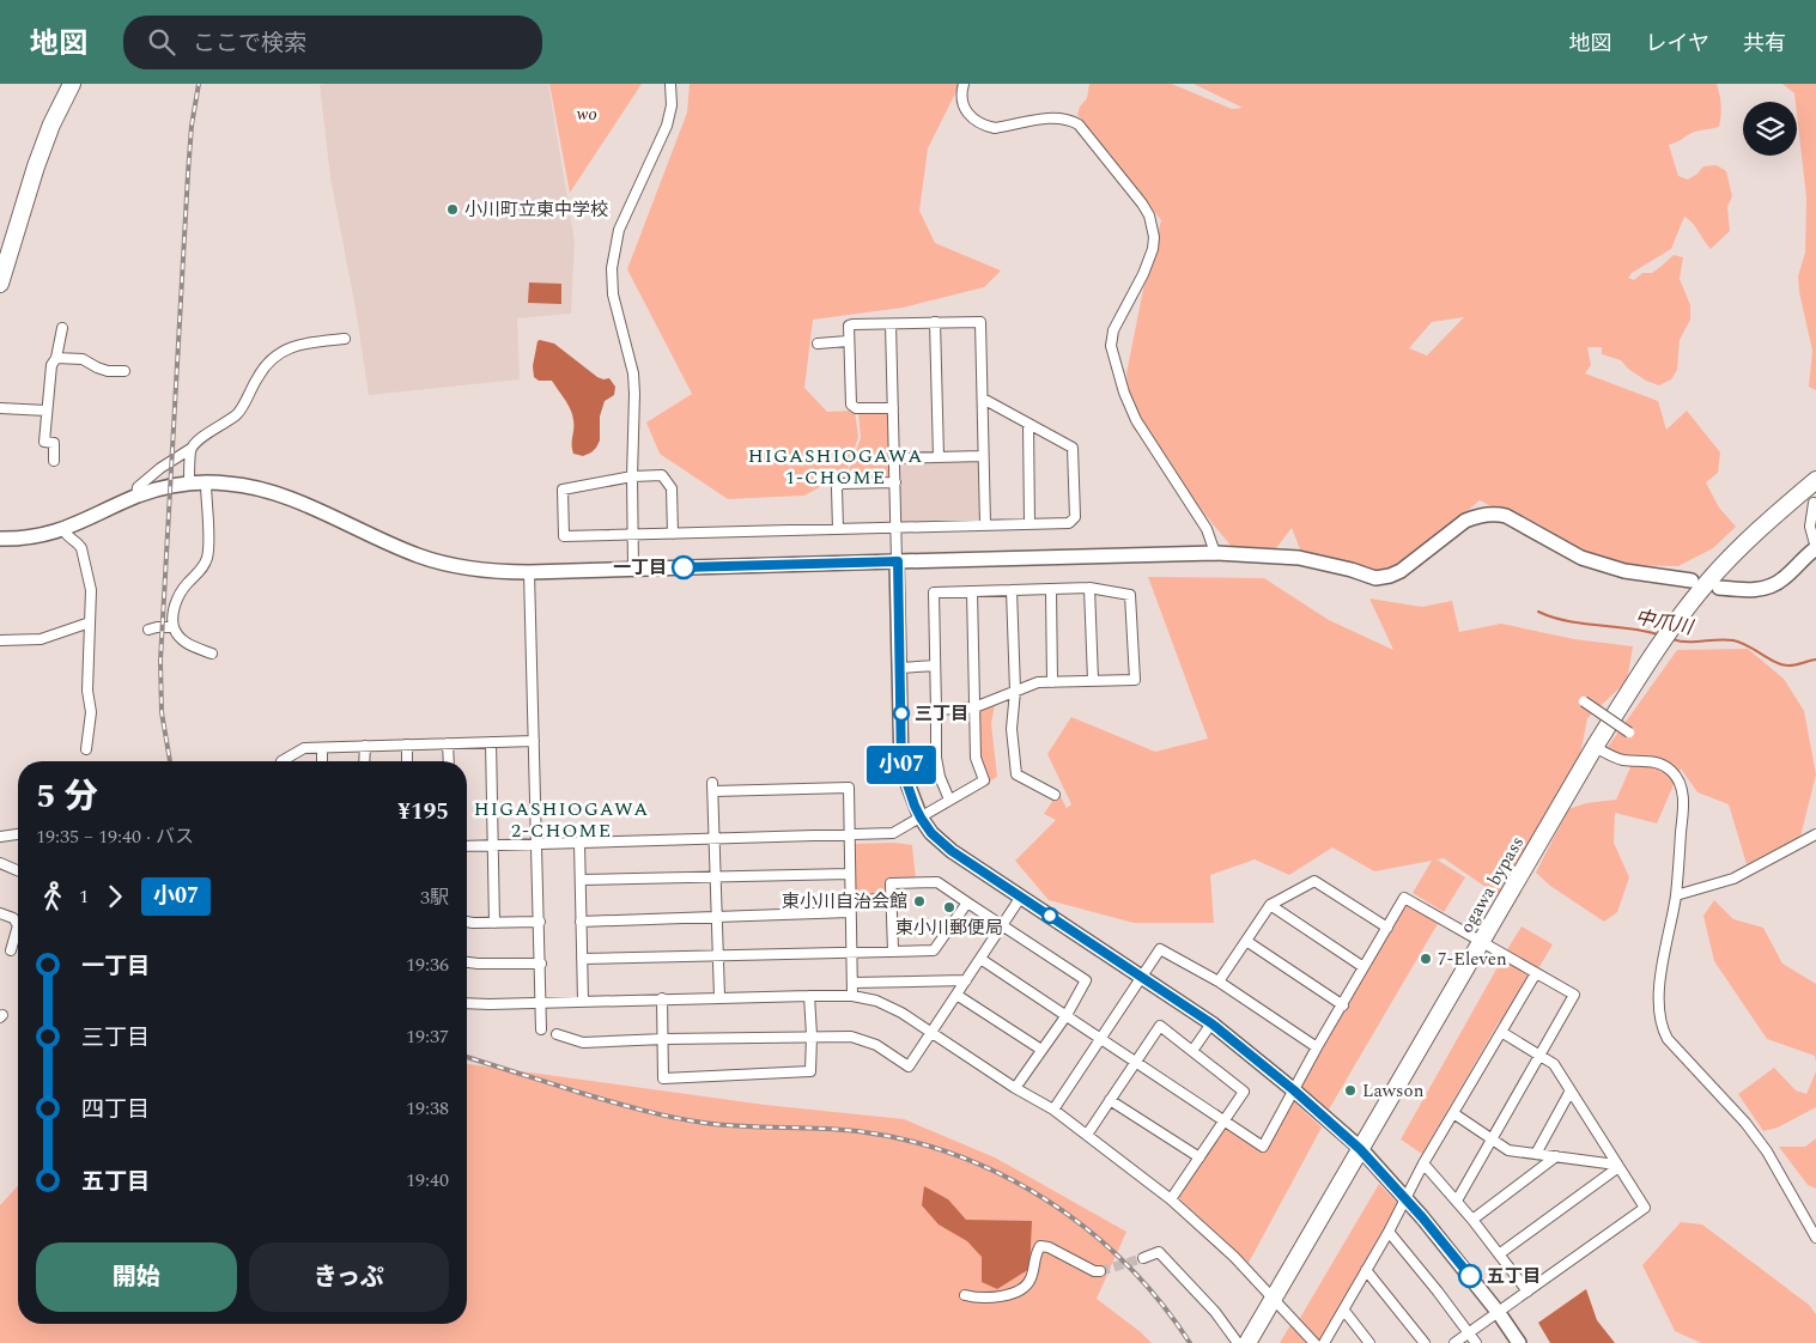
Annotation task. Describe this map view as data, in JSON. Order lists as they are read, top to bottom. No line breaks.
{"streets":{"highway":["ogawa bypass"]},"districts":["HIGASHIOGAWA 1-CHOME","HIGASHIOGAWA 2-CHOME"],"water":["中爪川"],"parks":["wo"],"places":["小川町立東中学校","一丁目","三丁目","東小川自治会館","東小川郵便局","7-Eleven","Lawson","五丁目"],"lines":["bus line 小07"],"page":{"header":"地図","search":"ここで検索","nav":["地図","レイヤ","共有"],"on_map":"小07","heading":["5 分","19:35 – 19:40 · バス","¥195"],"legs":["1","小07","3駅"],"list":[{"name":"一丁目","value":"19:36"},{"name":"三丁目","value":"19:37"},{"name":"四丁目","value":"19:38"},{"name":"五丁目","value":"19:40"}],"buttons":["開始","きっぷ"]}}
